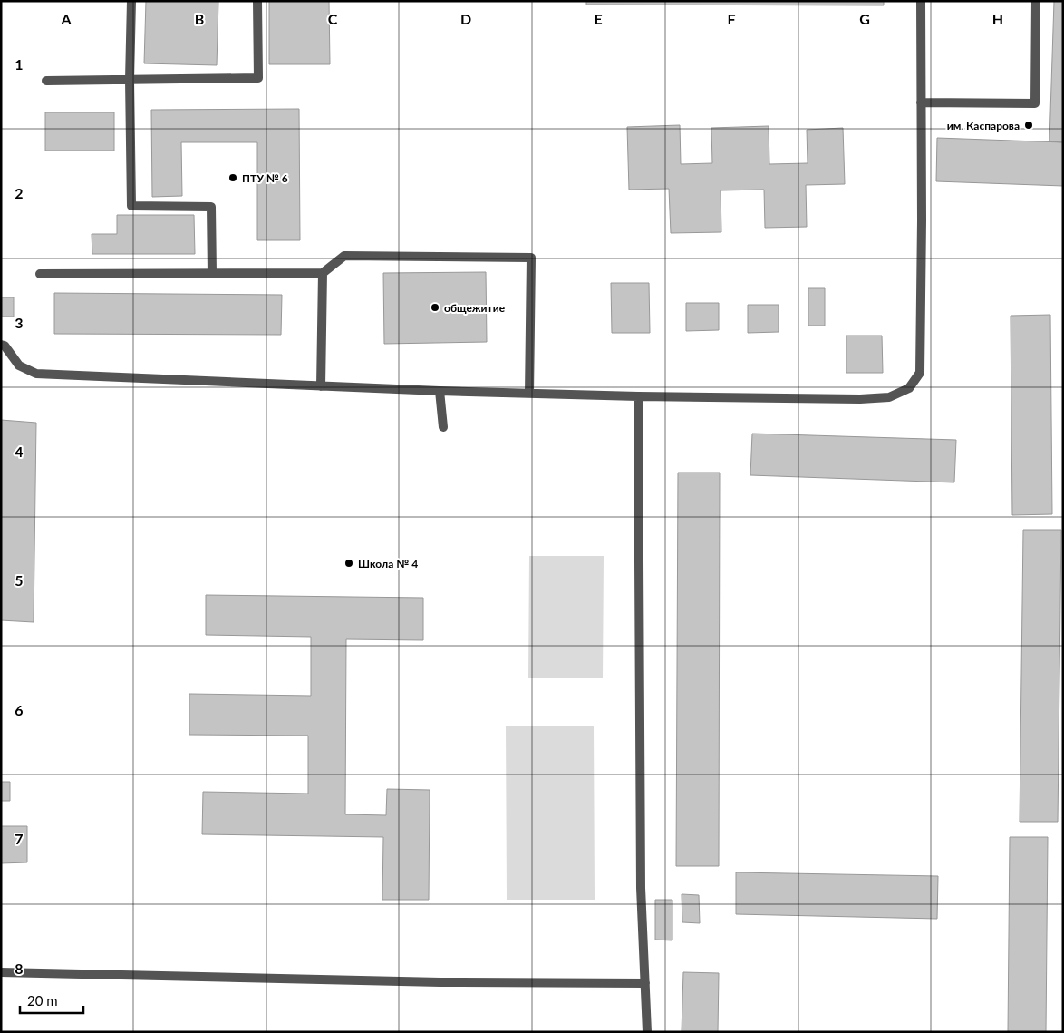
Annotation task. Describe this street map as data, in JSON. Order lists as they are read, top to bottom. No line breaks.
{"places":["им. Каспарова","ПТУ № 6","общежитие","Школа № 4"],"scale_bar":"20 m","grid":{"columns":["A","B","C","D","E","F","G","H"],"rows":["1","2","3","4","5","6","7","8"]}}
